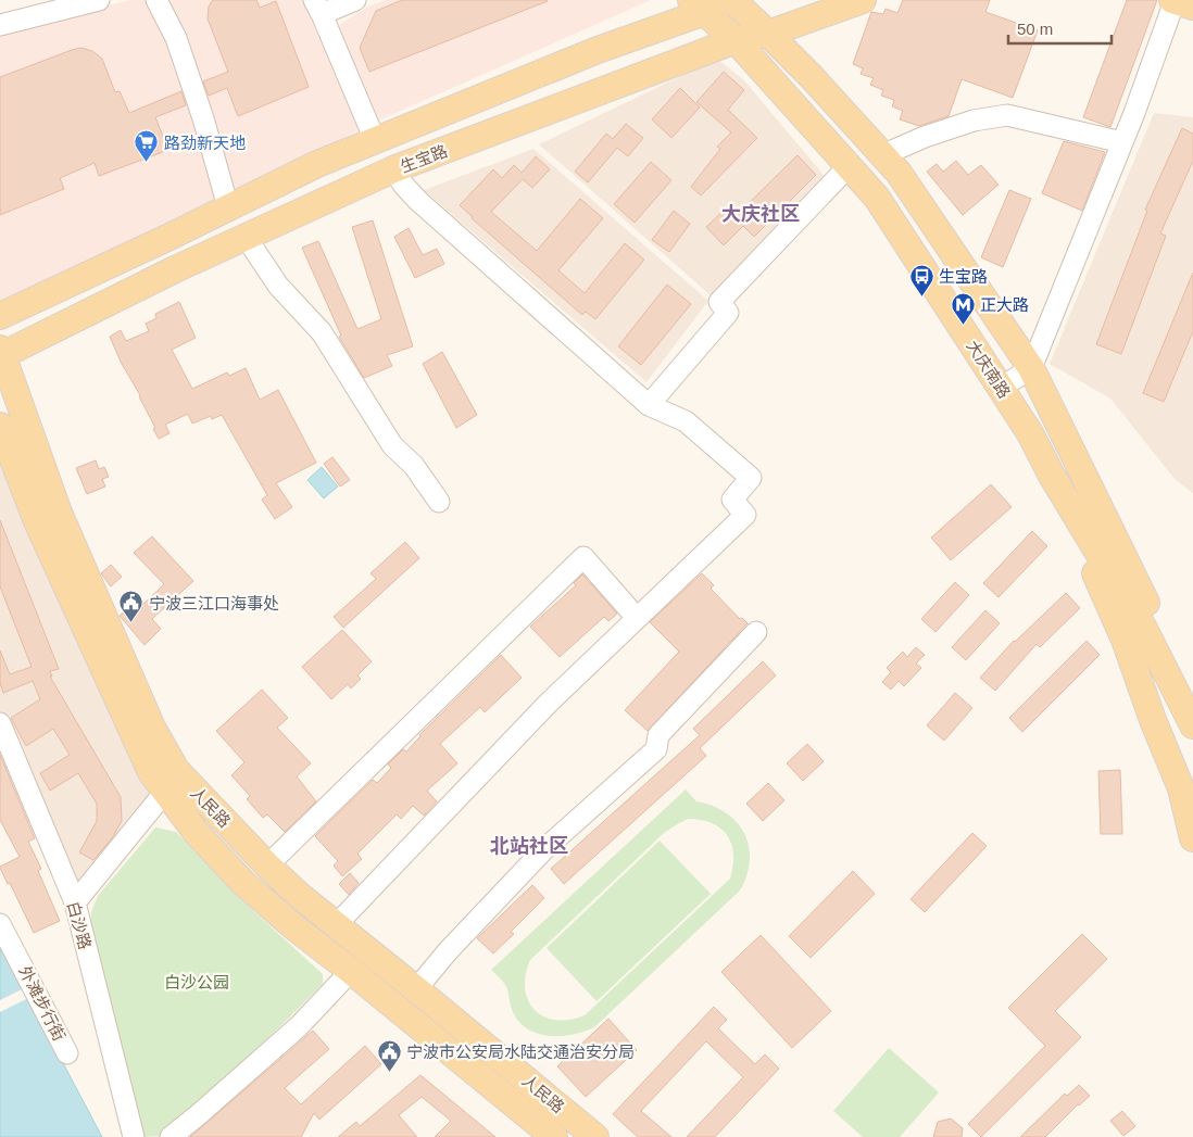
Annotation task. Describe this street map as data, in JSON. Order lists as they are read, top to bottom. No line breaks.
{"streets":{"main road":["生宝路","大庆南路","人民路"],"street":["白沙路","外滩步行街"]},"crossings":[["生宝路","大庆南路"],["生宝路","人民路"]],"districts":["大庆社区","北站社区"],"parks":["白沙公园"],"places":{"supermarket":["路劲新天地"],"bus stop":["生宝路"],"metro station":["正大路"],"public building":["宁波三江口海事处","宁波市公安局水陆交通治安分局"]},"scale_bar":"50 m"}
